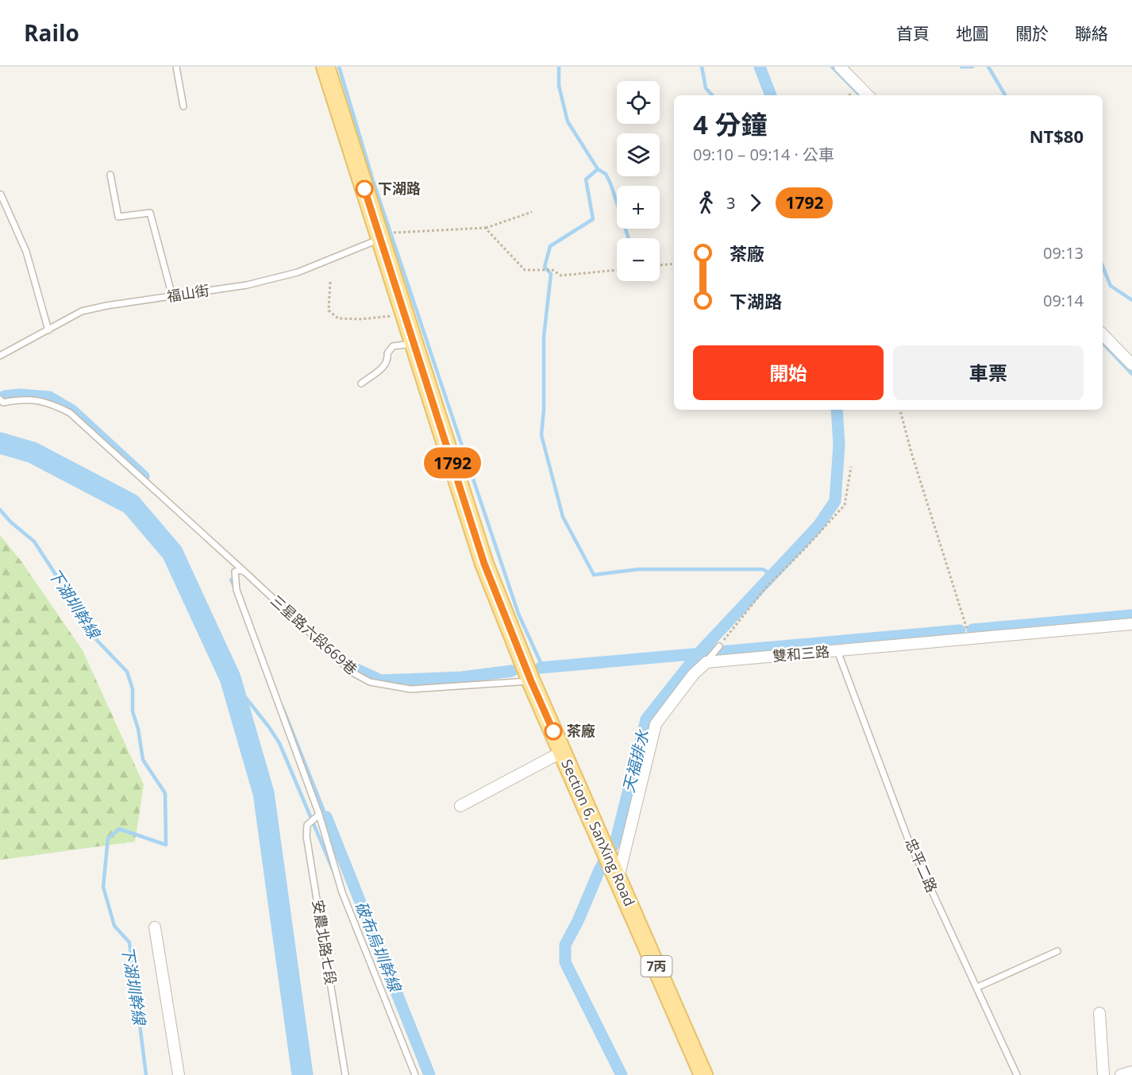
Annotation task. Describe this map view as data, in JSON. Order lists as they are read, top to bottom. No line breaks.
{"streets":{"main road":["Section 6, SanXing Road","7丙"],"street":["雙和三路"],"lane":["福山街","三星路六段669巷","忠平二路","安農北路七段"]},"crossings":[["福山街","7丙"],["三星路六段669巷","Section 6, SanXing Road"],["雙和三路","忠平二路"],["Section 6, SanXing Road","7丙"]],"water":["下湖圳幹線","天福排水","破布烏圳幹線"],"places":["下湖路","茶廠"],"lines":["bus line 1792"],"page":{"header":"Railo","nav":["首頁","地圖","關於","聯絡"],"on_map":"1792","map_buttons":["+","−"],"heading":["4 分鐘","09:10 – 09:14 · 公車","NT$80"],"legs":["3","1792"],"list":[{"name":"茶廠","value":"09:13"},{"name":"下湖路","value":"09:14"}],"buttons":["開始","車票"]}}
